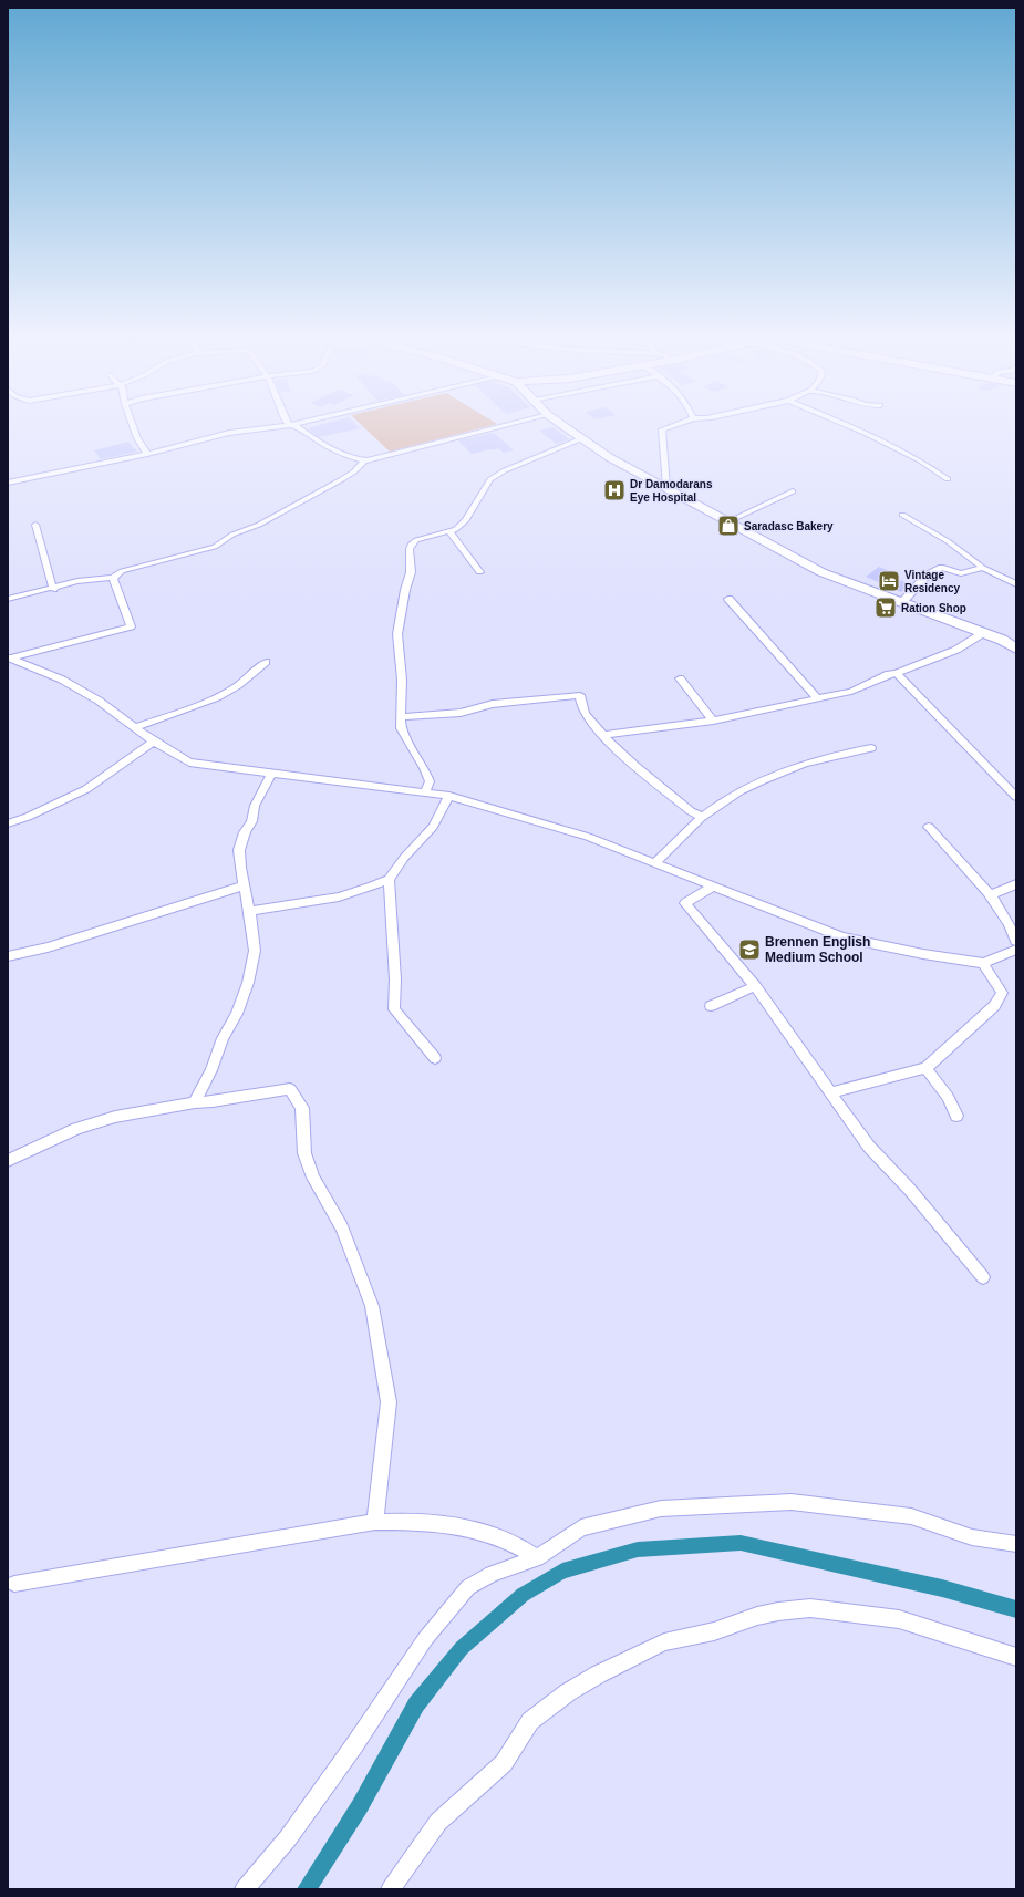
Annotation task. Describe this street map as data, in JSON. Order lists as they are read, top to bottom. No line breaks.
{"places":{"hospital":["Dr Damodarans Eye Hospital"],"shop":["Saradasc Bakery"],"hotel":["Vintage Residency"],"supermarket":["Ration Shop"],"school or university":["Brennen English Medium School"]}}
